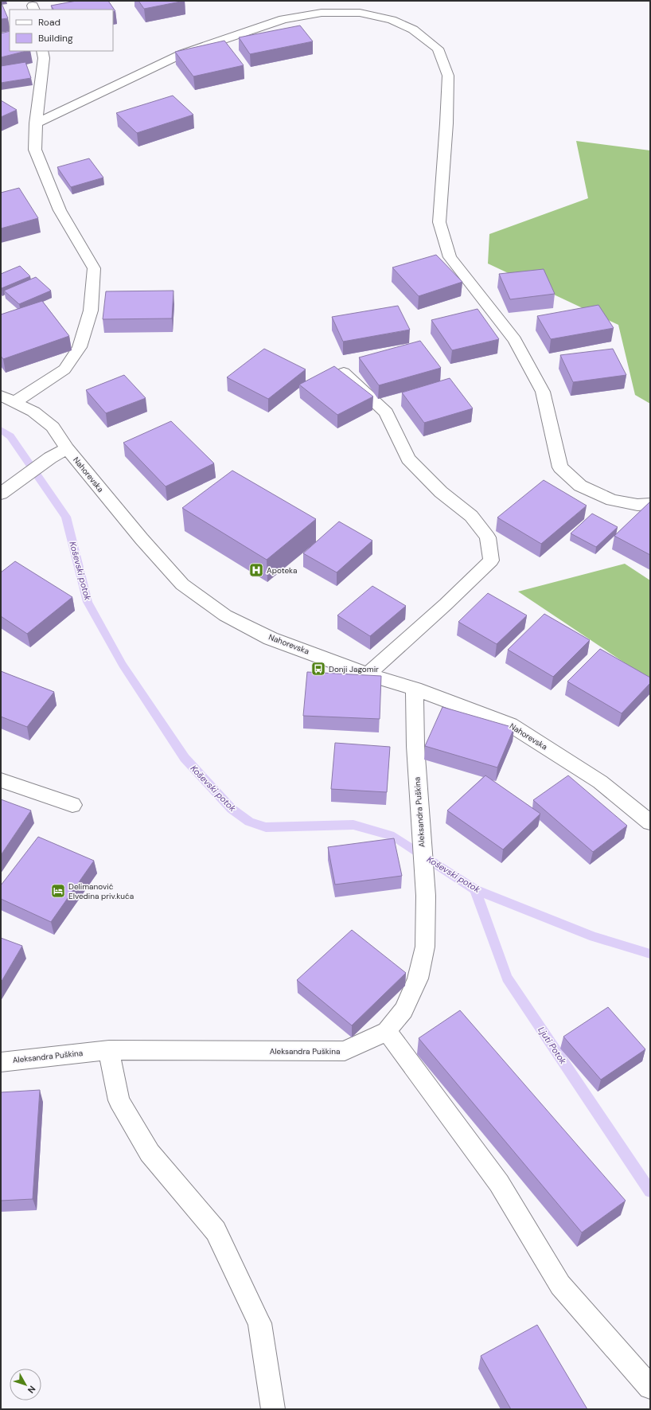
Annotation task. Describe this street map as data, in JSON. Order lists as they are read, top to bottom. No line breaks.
{"streets":{"street":["Nahorevska","Aleksandra Puškina"]},"crossings":[["Nahorevska","Aleksandra Puškina"]],"water":["Koševski potok","Ljuti Potok"],"places":{"hospital":["Apoteka"],"bus stop":["Donji Jagomir"],"hotel":["Delimanović Elvedina priv.kuća"]},"legend":["Road","Building"],"north":"bottom right"}
